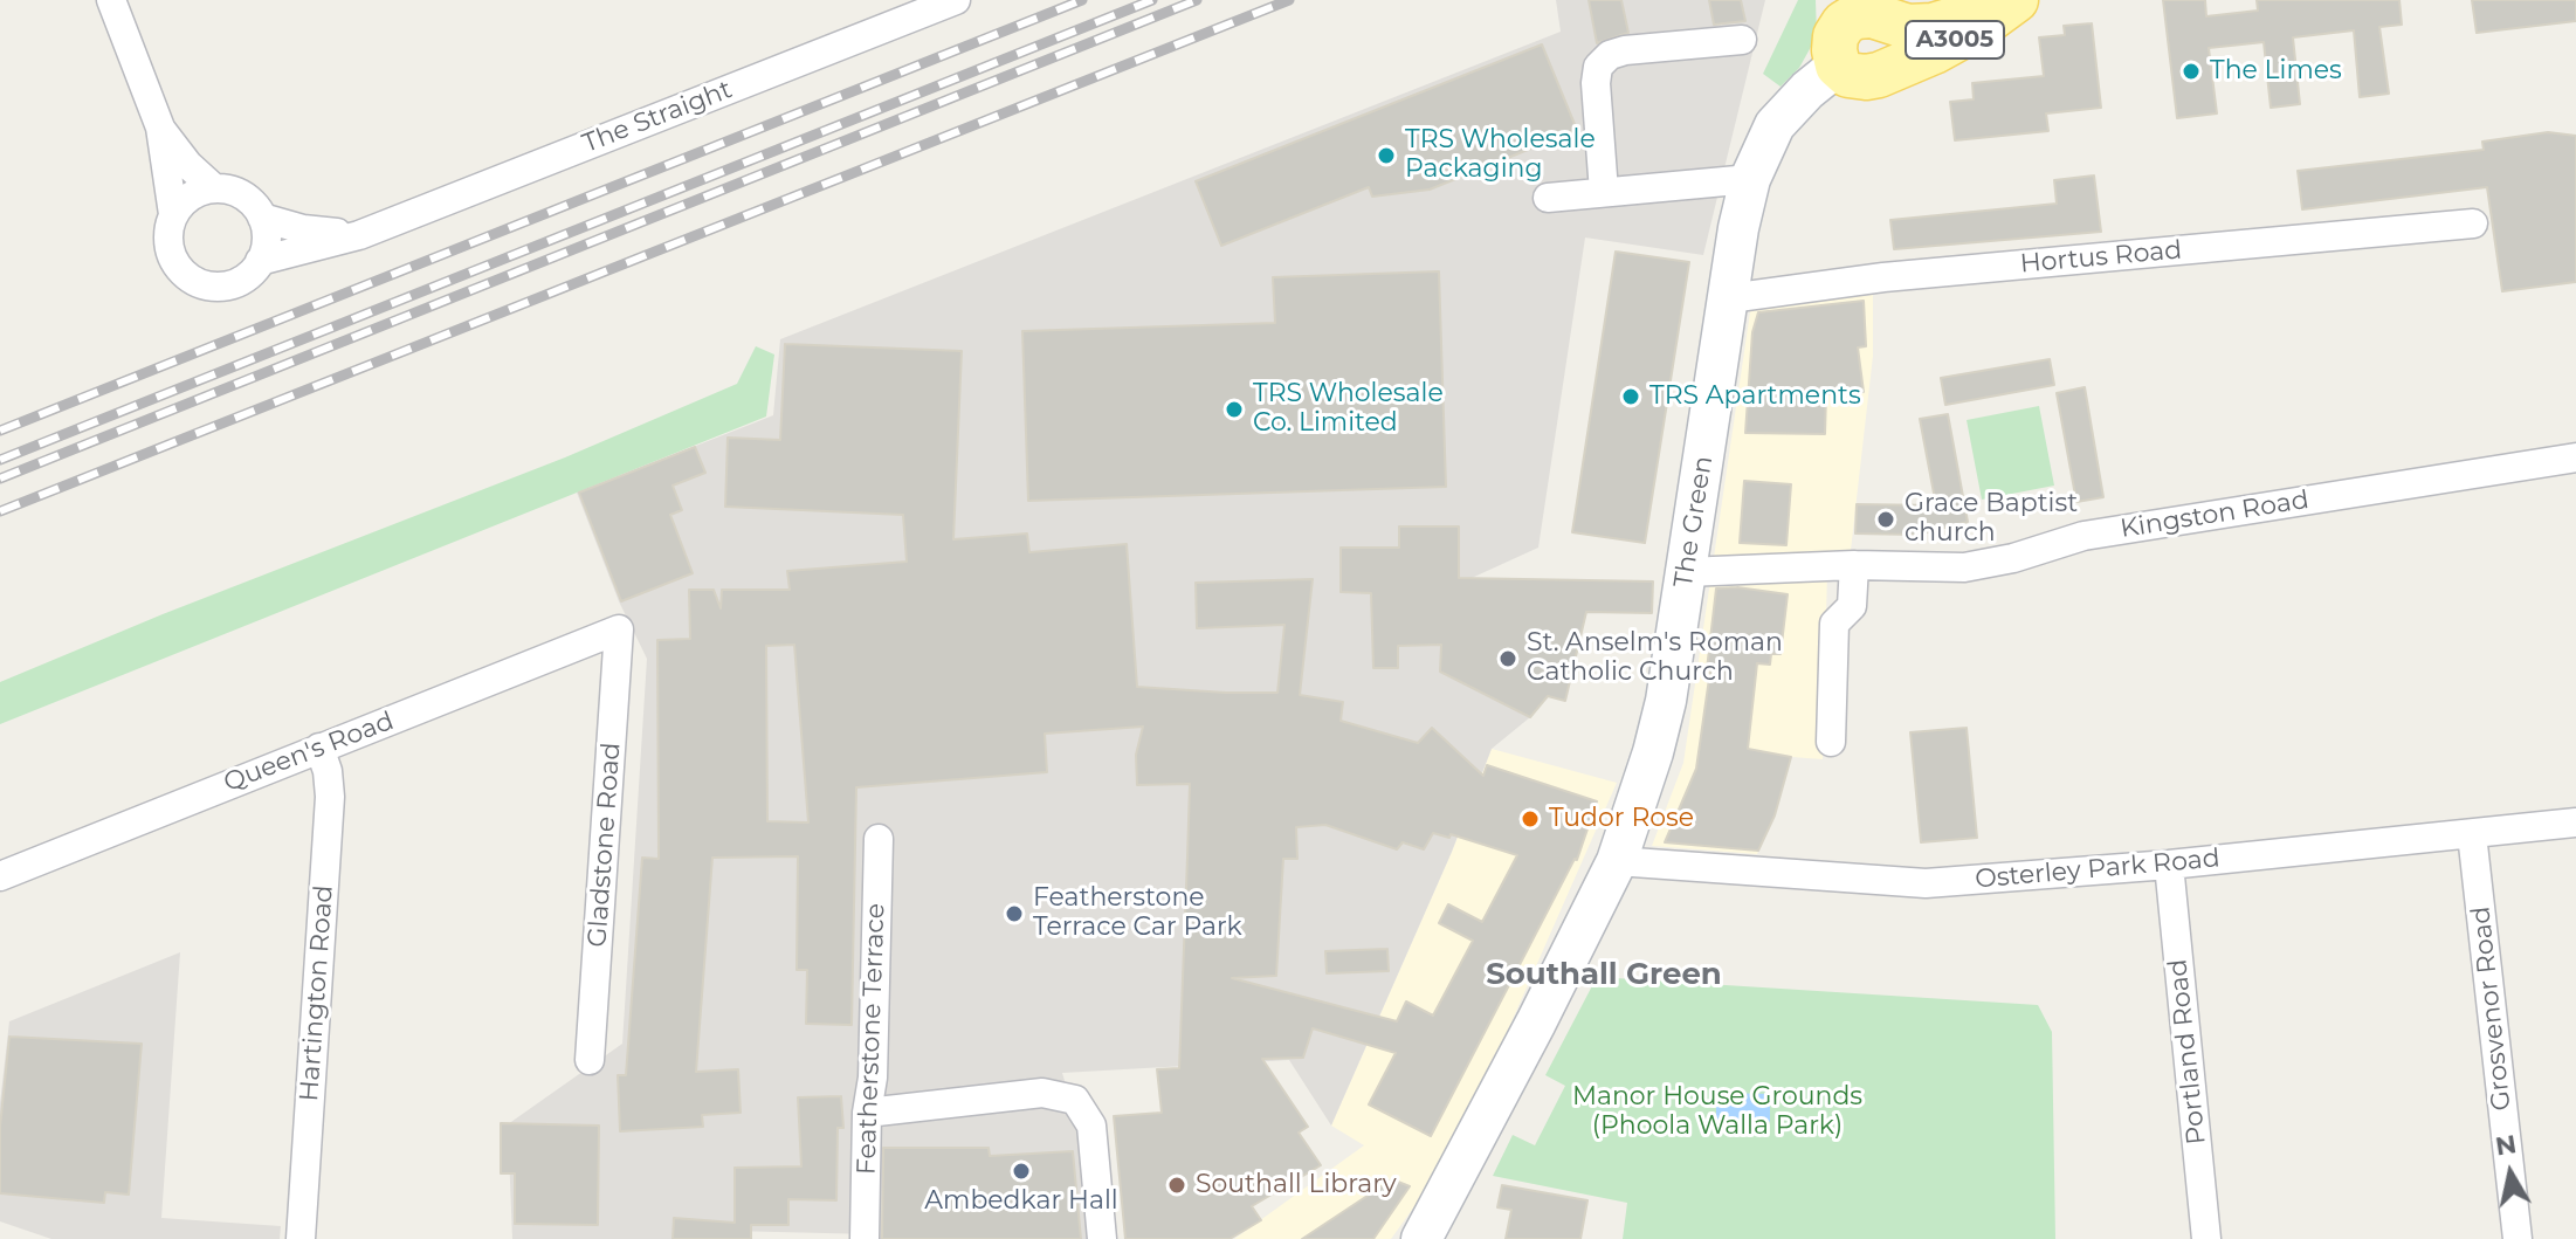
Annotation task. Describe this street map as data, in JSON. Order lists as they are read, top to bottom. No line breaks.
{"streets":{"main road":["A3005"],"street":["The Straight","Hortus Road","Kingston Road","The Green","Queen's Road","Gladstone Road","Osterley Park Road","Hartington Road","Grosvenor Road","Featherstone Terrace","Portland Road"]},"crossings":[["A3005","The Green"],["Hortus Road","The Green"],["Kingston Road","The Green"],["The Green","Osterley Park Road"],["Queen's Road","Gladstone Road"],["Queen's Road","Hartington Road"],["Osterley Park Road","Grosvenor Road"],["Osterley Park Road","Portland Road"]],"districts":["Southall Green"],"parks":["Manor House Grounds (Phoola Walla Park)"],"places":["The Limes","TRS Wholesale Packaging","TRS Apartments","TRS Wholesale Co. Limited","Grace Baptist church","St. Anselm's Roman Catholic Church","Tudor Rose","Featherstone Terrace Car Park","Ambedkar Hall","Southall Library"],"north":"top"}
